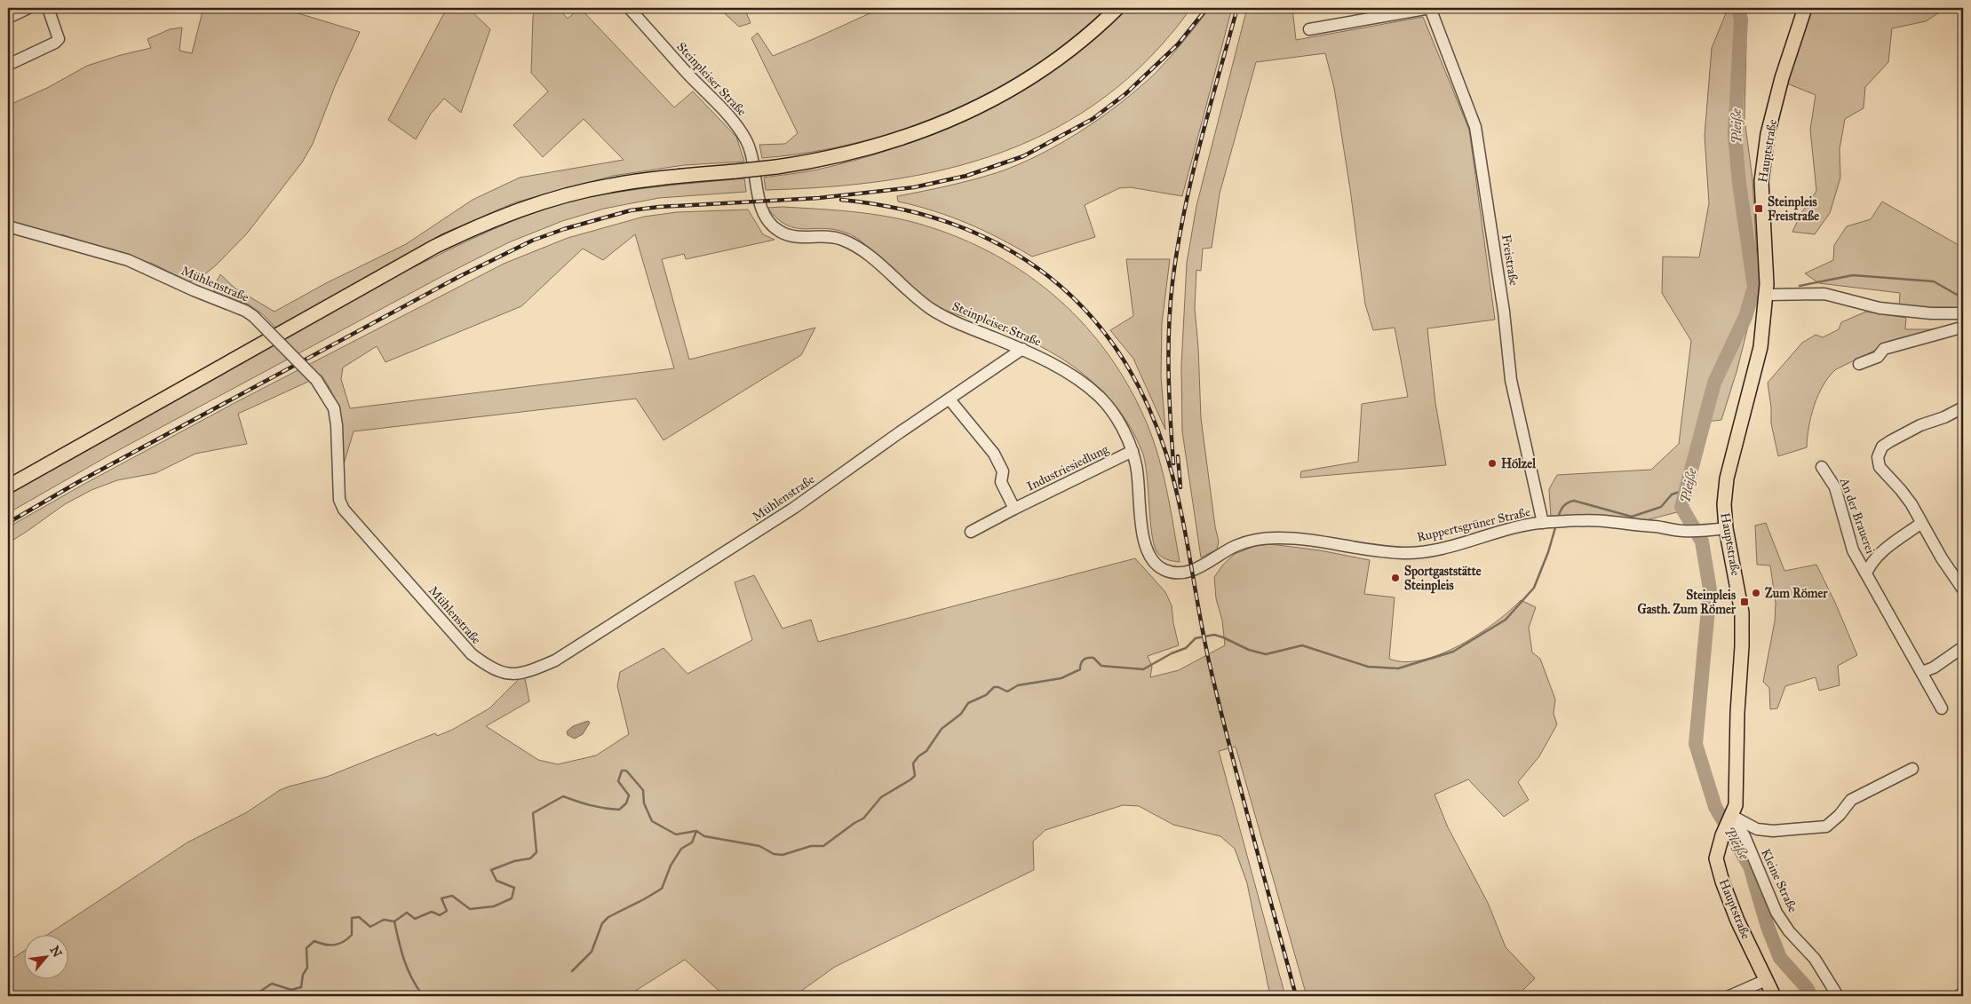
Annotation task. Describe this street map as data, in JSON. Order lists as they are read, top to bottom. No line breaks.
{"streets":{"main road":["Hauptstraße"],"street":["Steinpleiser Straße","Freistraße","Mühlenstraße","Industriesiedlung","An der Brauerei","Ruppertsgrüner Straße","Kleine Straße"]},"crossings":[["Steinpleiser Straße","Mühlenstraße"],["Steinpleiser Straße","Industriesiedlung"],["Steinpleiser Straße","Ruppertsgrüner Straße"],["Hauptstraße","Ruppertsgrüner Straße"],["Hauptstraße","Kleine Straße"],["Freistraße","Ruppertsgrüner Straße"]],"water":["Pleiße"],"places":{"transit":["Steinpleis Freistraße","Steinpleis Gasth. Zum Römer"],"other":["Hölzel","Sportgaststätte Steinpleis","Zum Römer"]},"north":"top right"}
